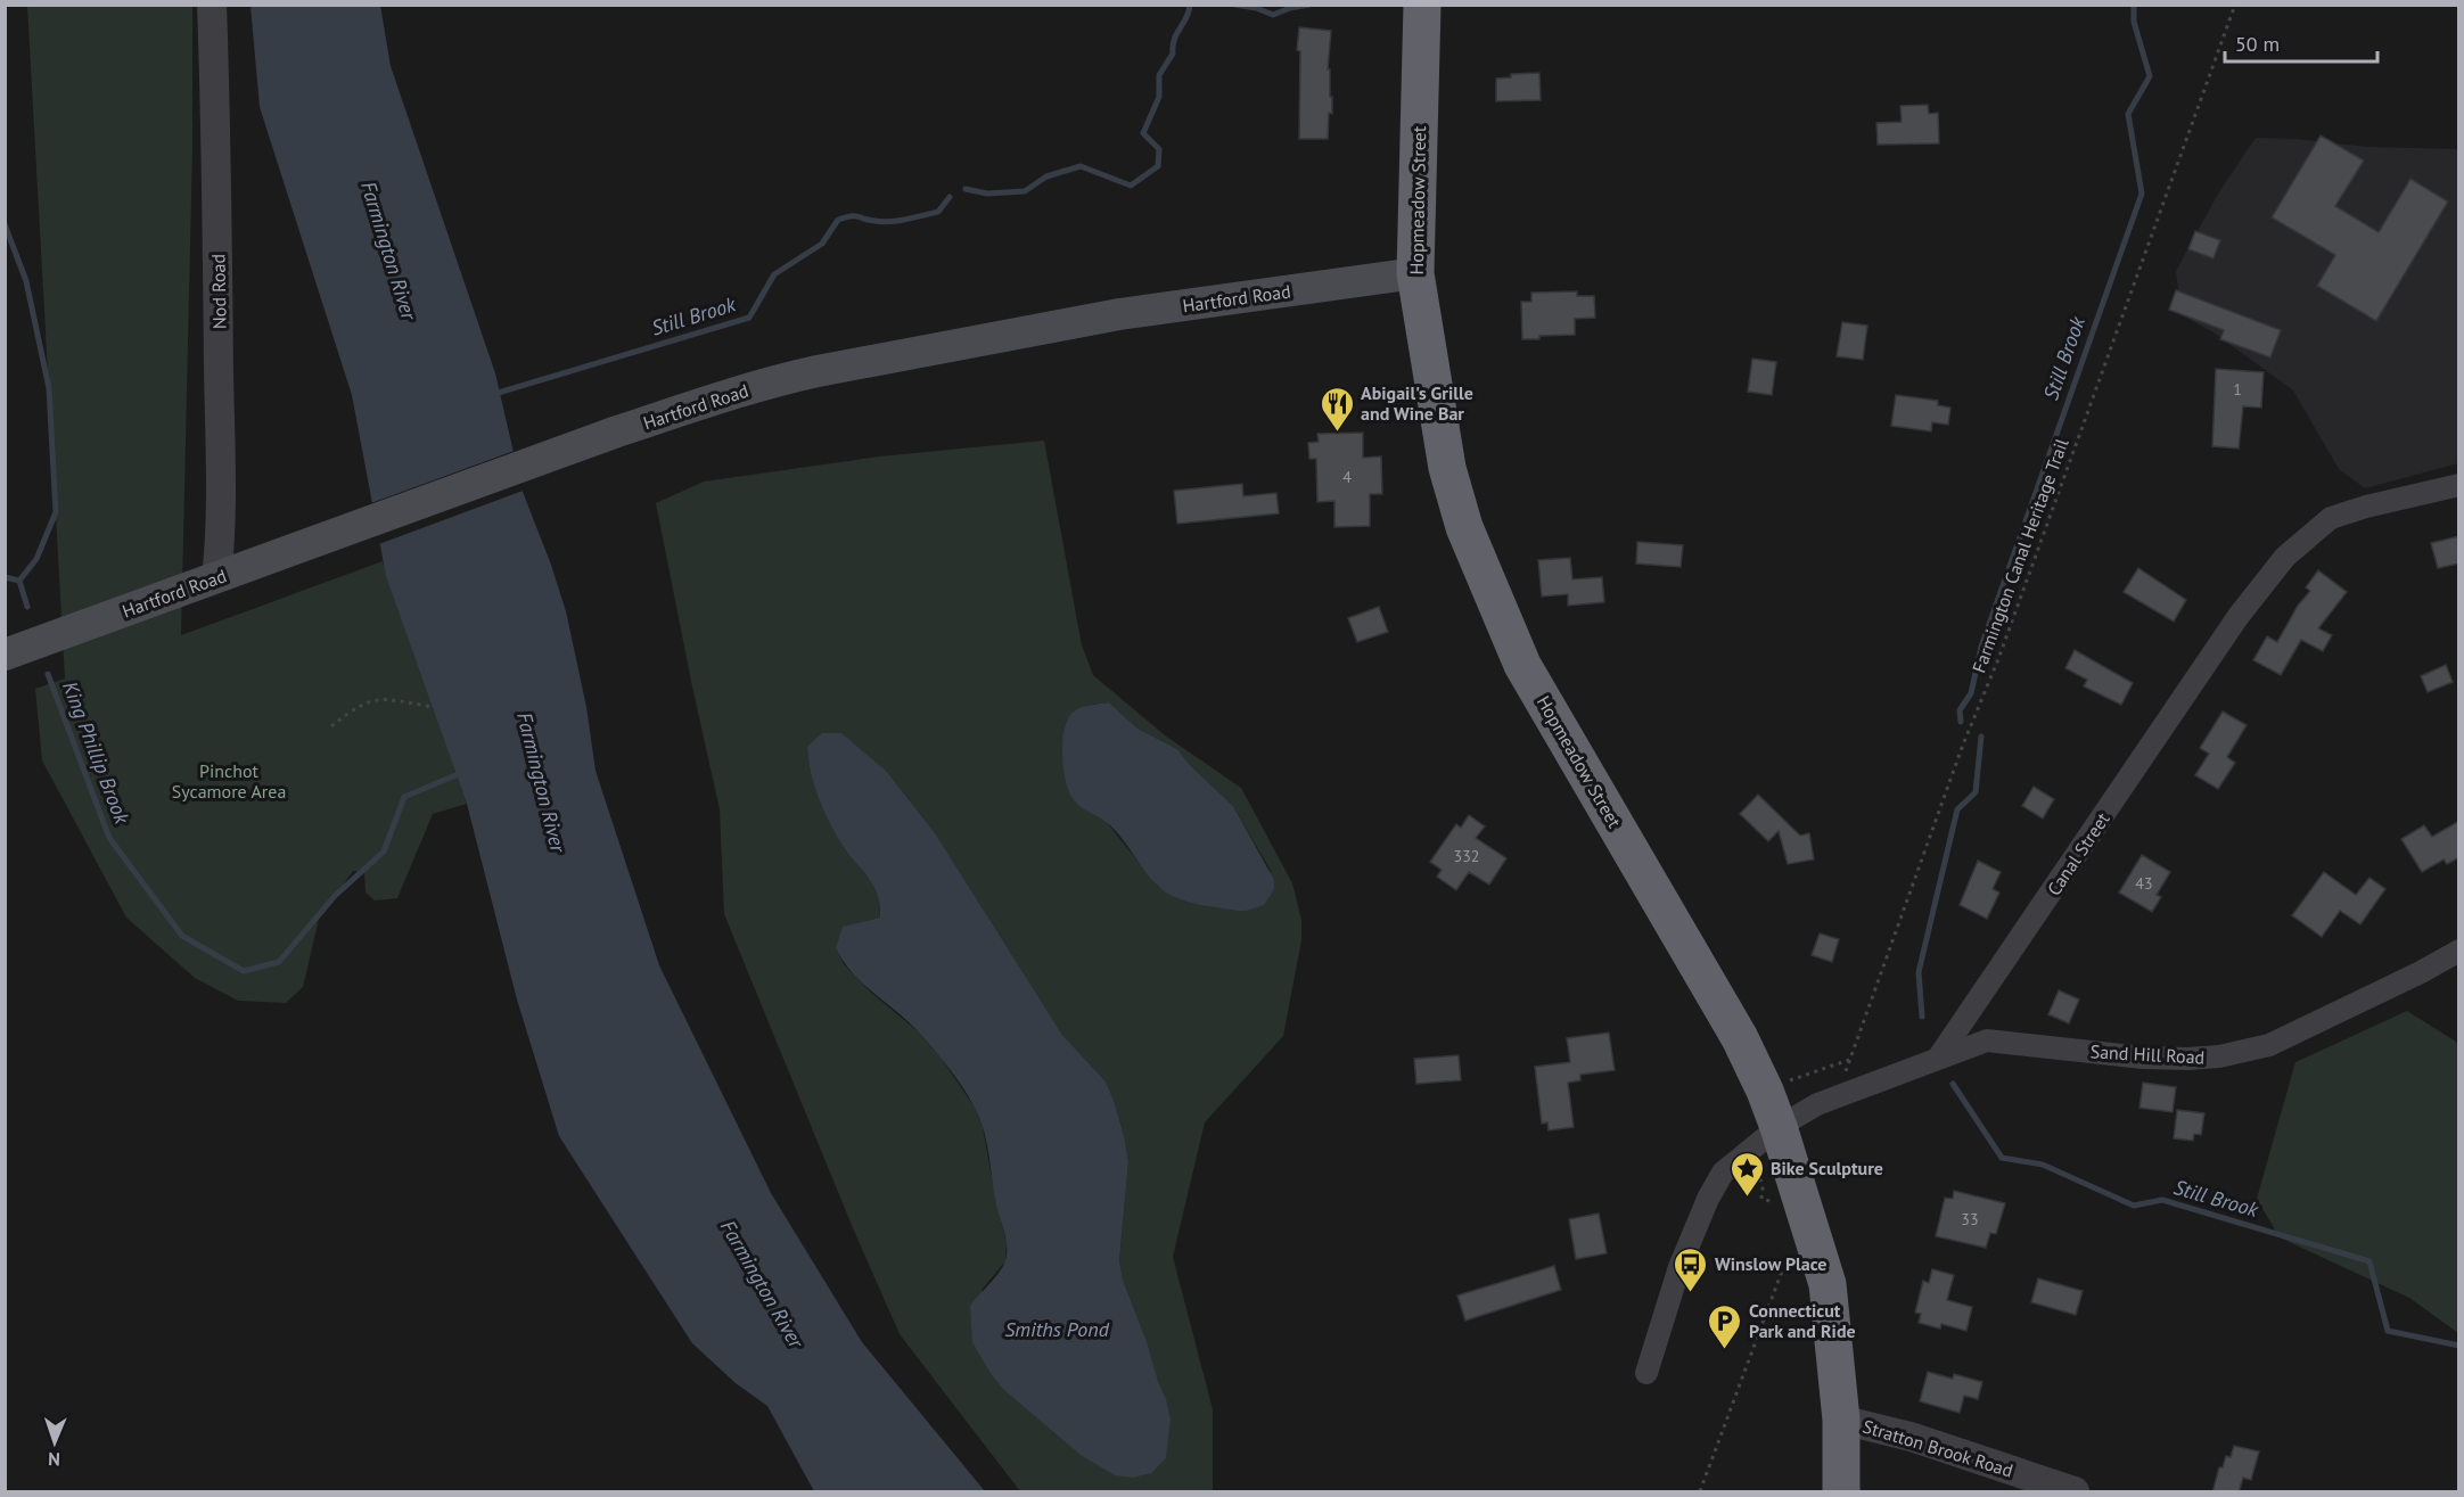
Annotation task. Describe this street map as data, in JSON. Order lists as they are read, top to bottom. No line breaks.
{"streets":{"highway":["Hopmeadow Street"],"main road":["Hartford Road"],"street":["Nod Road","Canal Street","Sand Hill Road","Stratton Brook Road"],"path":["Farmington Canal Heritage Trail"]},"crossings":[["Hopmeadow Street","Hartford Road"],["Hopmeadow Street","Stratton Brook Road"],["Nod Road","Hartford Road"],["Canal Street","Sand Hill Road"]],"water":["Farmington River","Still Brook","King Phillip Brook","Smiths Pond"],"parks":["Pinchot Sycamore Area"],"places":{"restaurant":["Abigail's Grille and Wine Bar"],"place":["Bike Sculpture"],"bus stop":["Winslow Place"],"parking":["Connecticut Park and Ride"]},"house_numbers":["1","4","332","43","33"],"scale_bar":"50 m","north":"bottom"}
